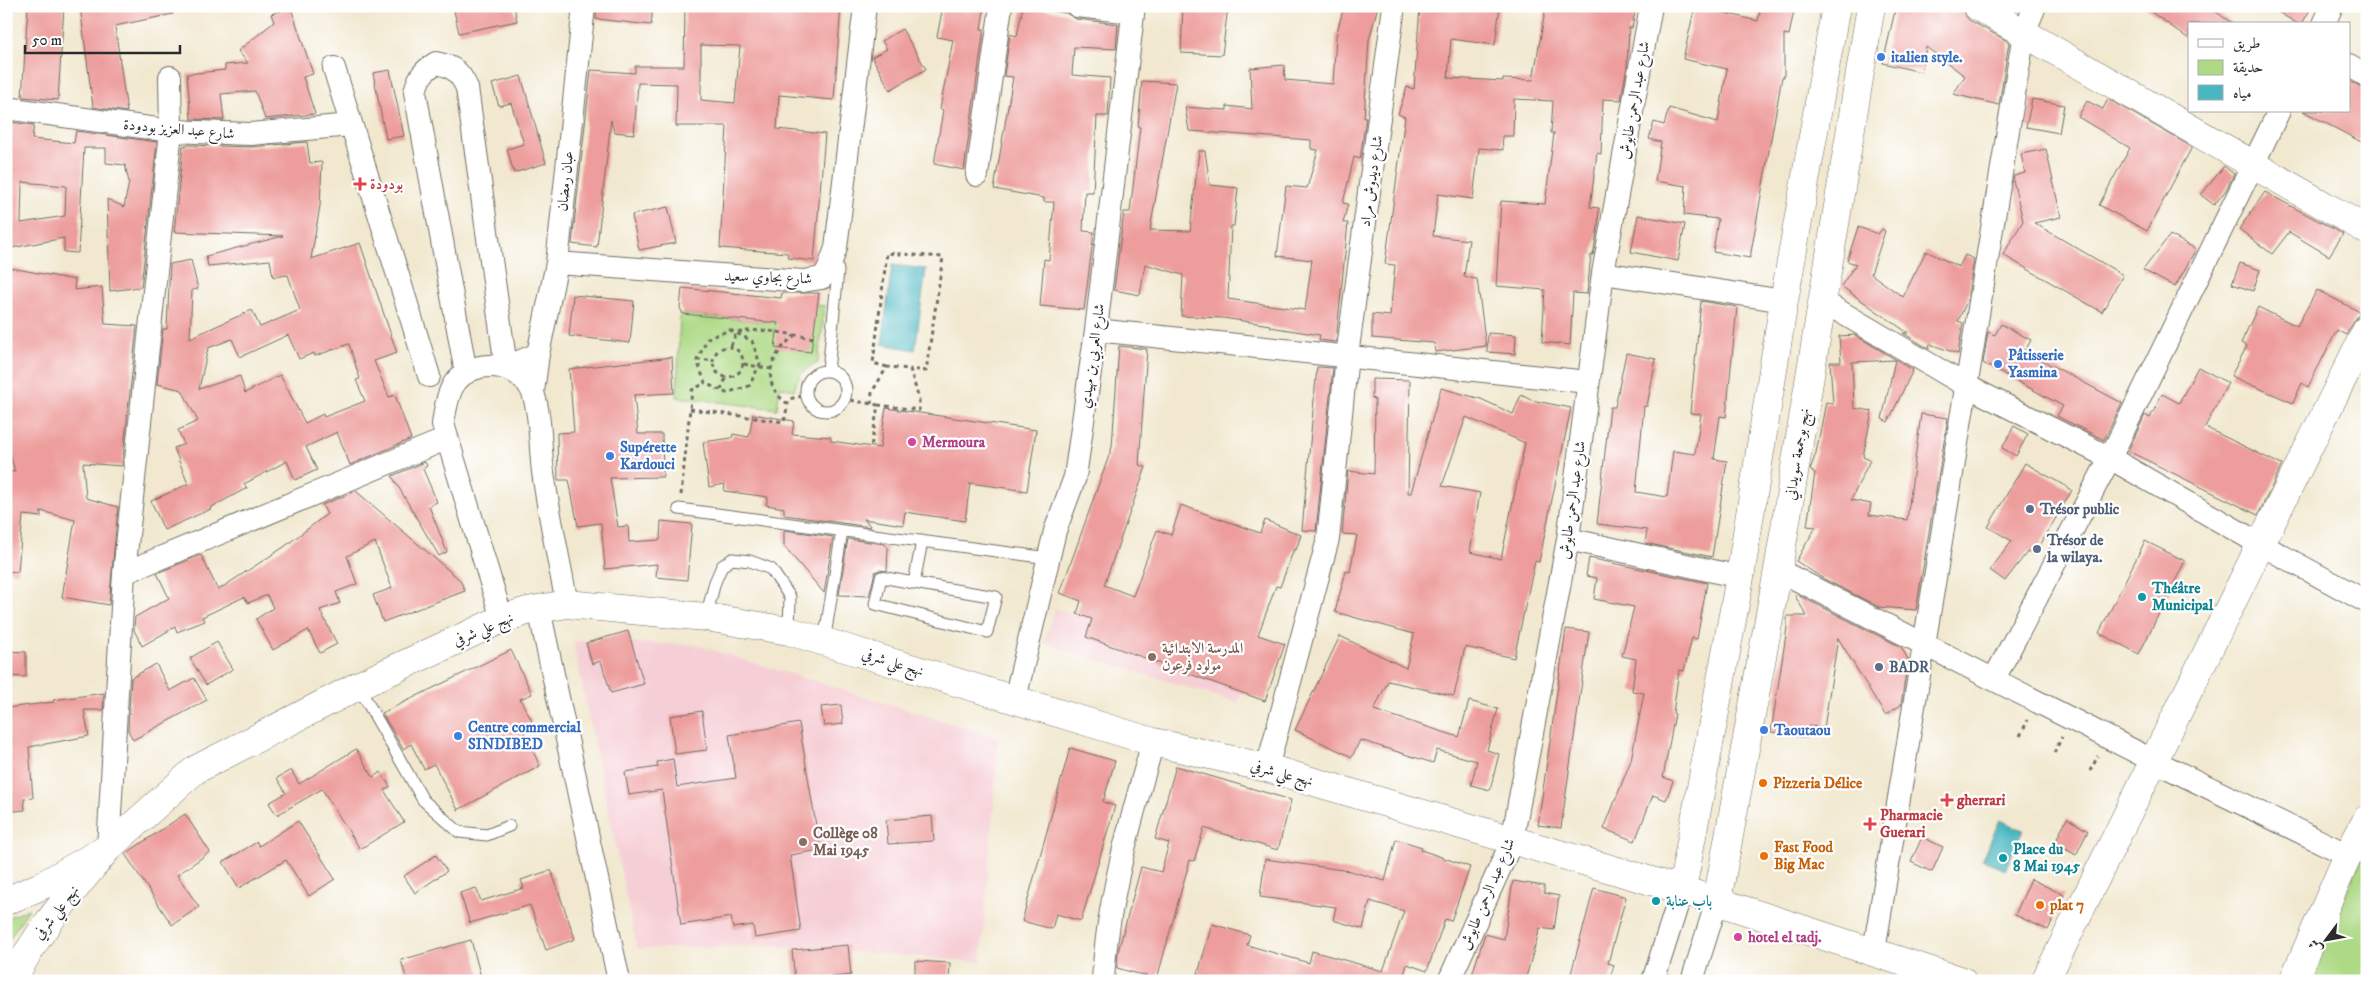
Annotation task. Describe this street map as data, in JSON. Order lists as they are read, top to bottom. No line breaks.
{"streets":{"main road":["نهج بوجمعة سويداني","نهج علي شرفي"],"street":["شارع عبد الرحمن طابوش","شارع عبد العزيز بودودة","عبان رمضان","شارع ديدوش مراد","شارع بجاوي سعيد","شارع العربي بن مهيدي"]},"crossings":[["شارع عبد الرحمن طابوش","نهج علي شرفي"],["عبان رمضان","شارع بجاوي سعيد"],["شارع ديدوش مراد","نهج علي شرفي"],["شارع العربي بن مهيدي","نهج علي شرفي"],["نهج بوجمعة سويداني","نهج علي شرفي"]],"places":{"other":["italien style.","Pâtisserie Yasmina","Mermoura","Supérette Kardouci","Trésor public","Trésor de la wilaya.","Théâtre Municipal","المدرسة الابتدائية مولود فرعون","BADR","Taoutaou","Centre commercial SINDIBED","Pizzeria Délice","Collège 08 Mai 1945","Fast Food Big Mac","Place du 8 Mai 1945","باب عنابة","plat 7","hotel el tadj."],"health":["بودودة","gherrari","Pharmacie Guerari"]},"legend":["طريق","حديقة","مياه"],"scale_bar":"50 m","north":"bottom left"}
